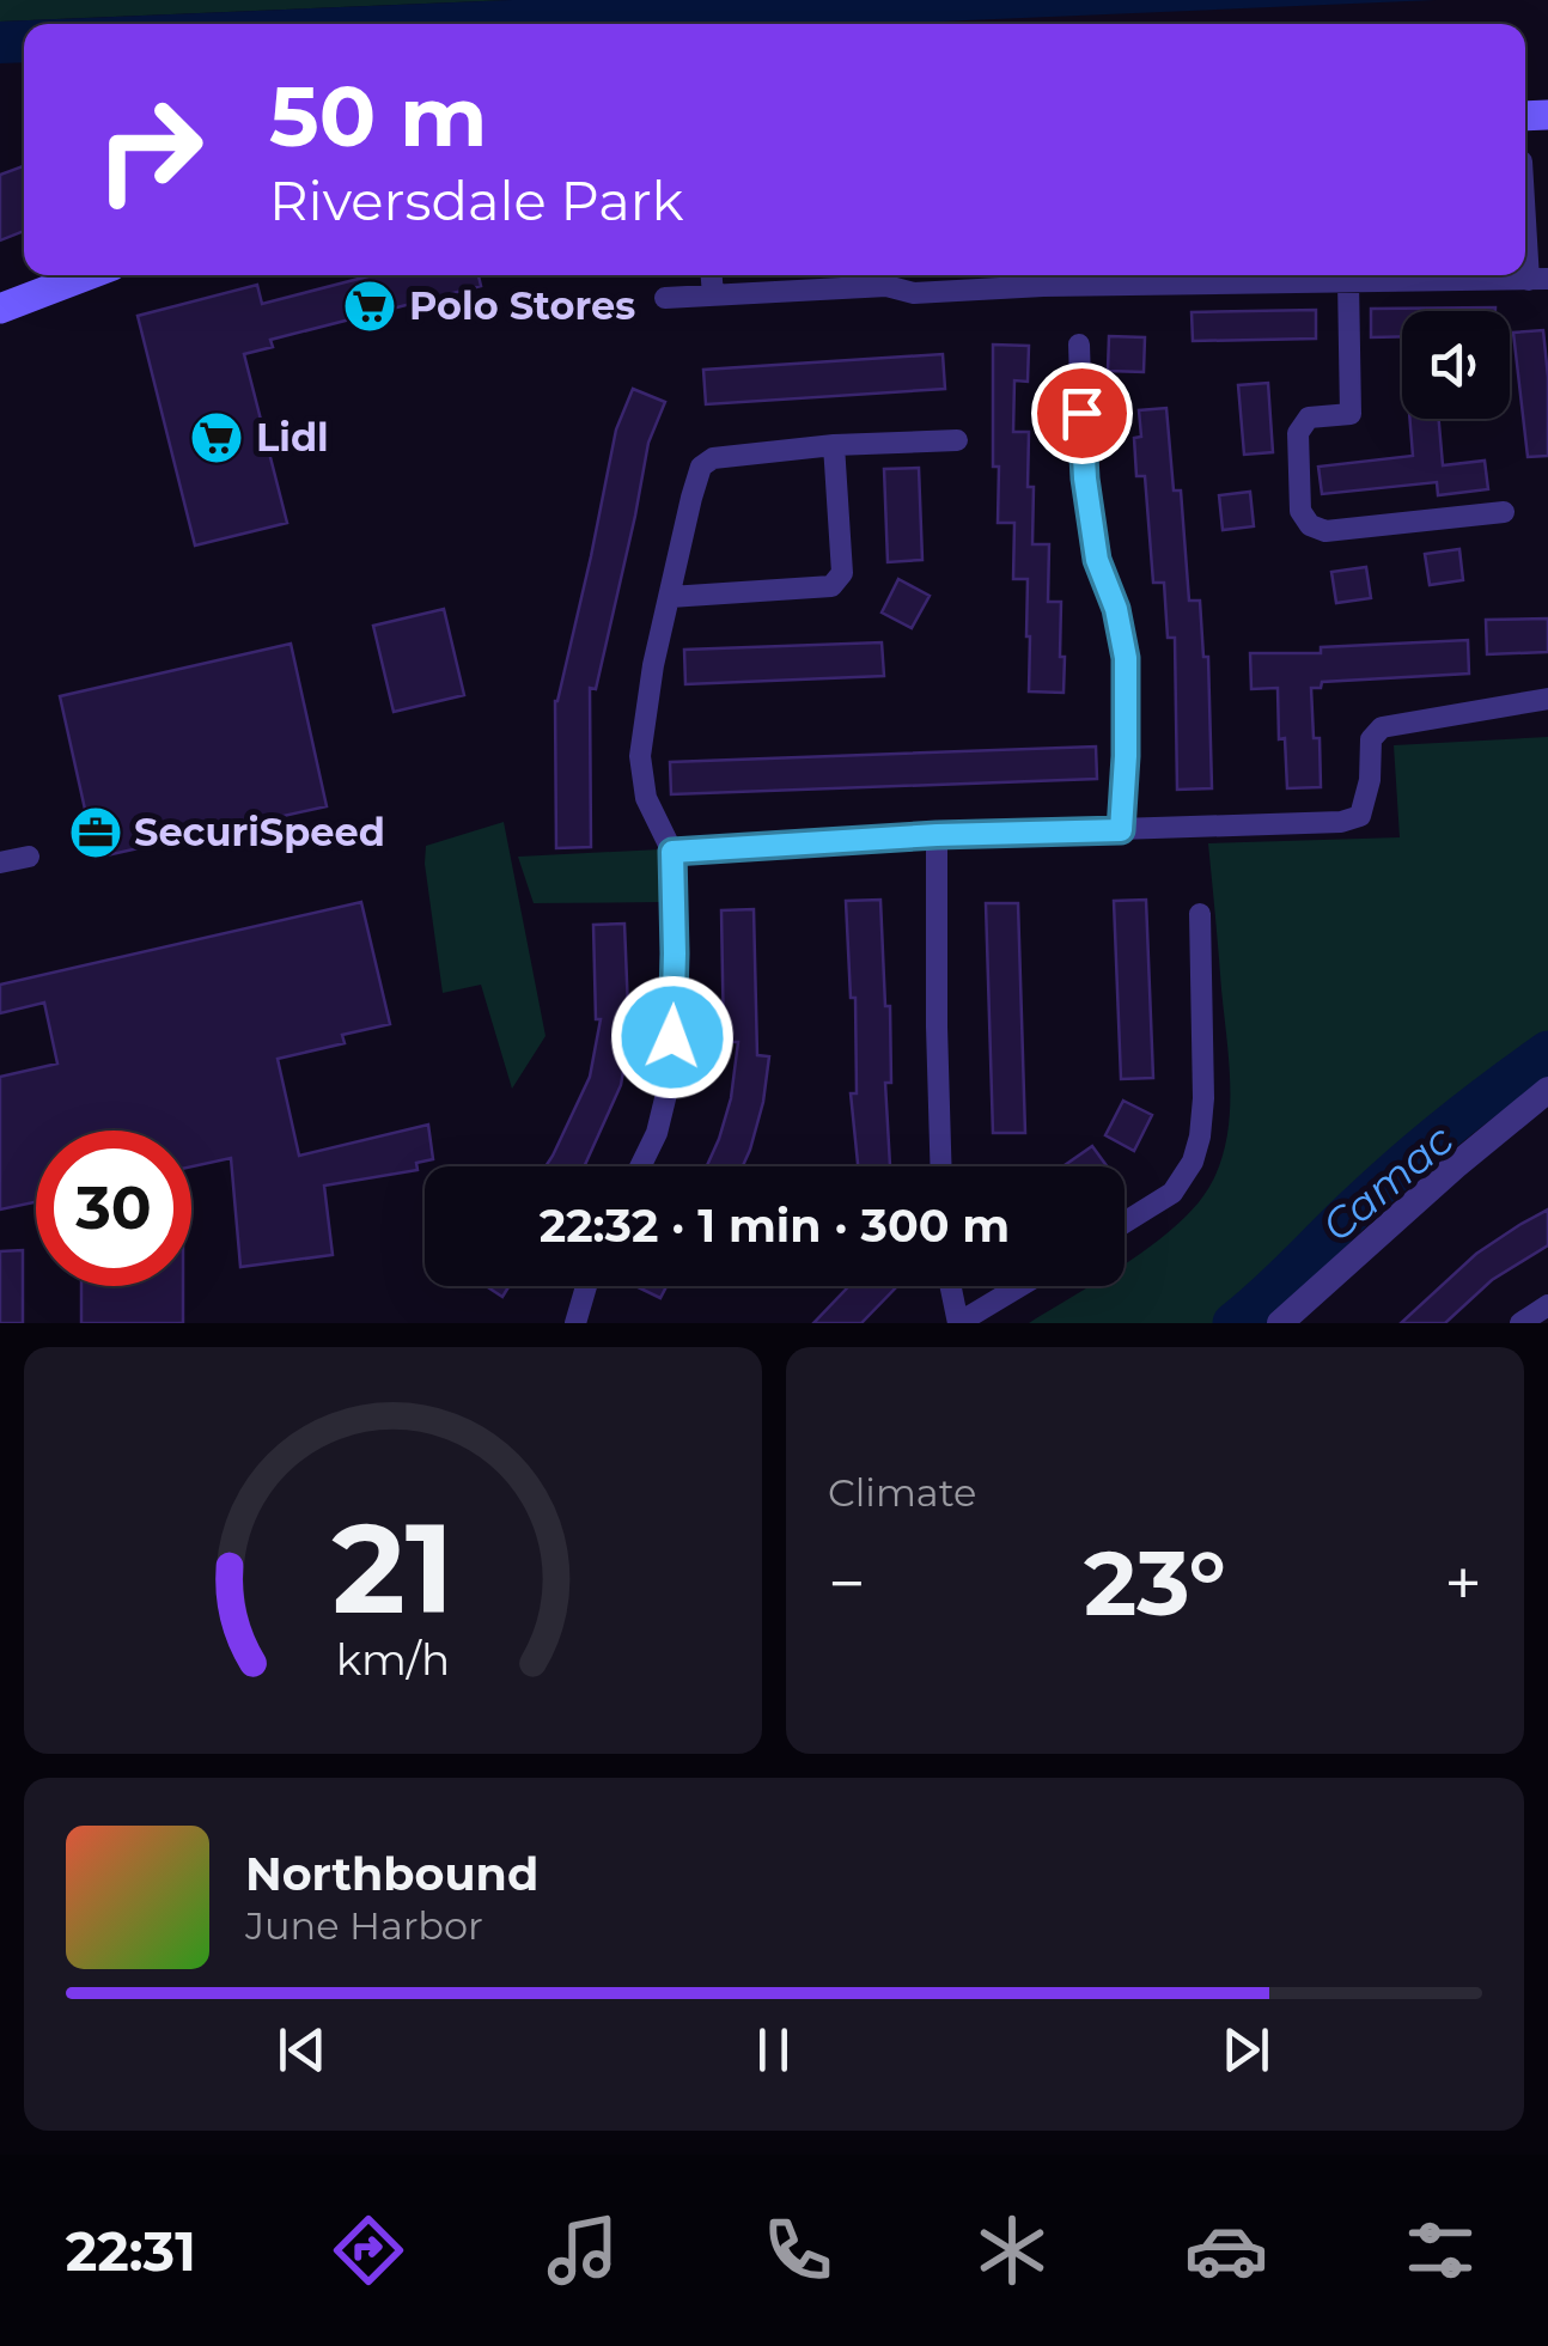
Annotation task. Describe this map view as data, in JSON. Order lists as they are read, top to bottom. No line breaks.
{"water":["Camac"],"places":{"supermarket":["Polo Stores","Lidl"],"office":["SecuriSpeed"]},"page":{"turn":["50 m","Riversdale Park"],"limit":"30","trip":"22:32 · 1 min · 300 m","tile":"Climate","heat":["−","23°","+"],"song":["Northbound","June Harbor"],"tabs":"22:31","gauge":["21","km/h"]}}
